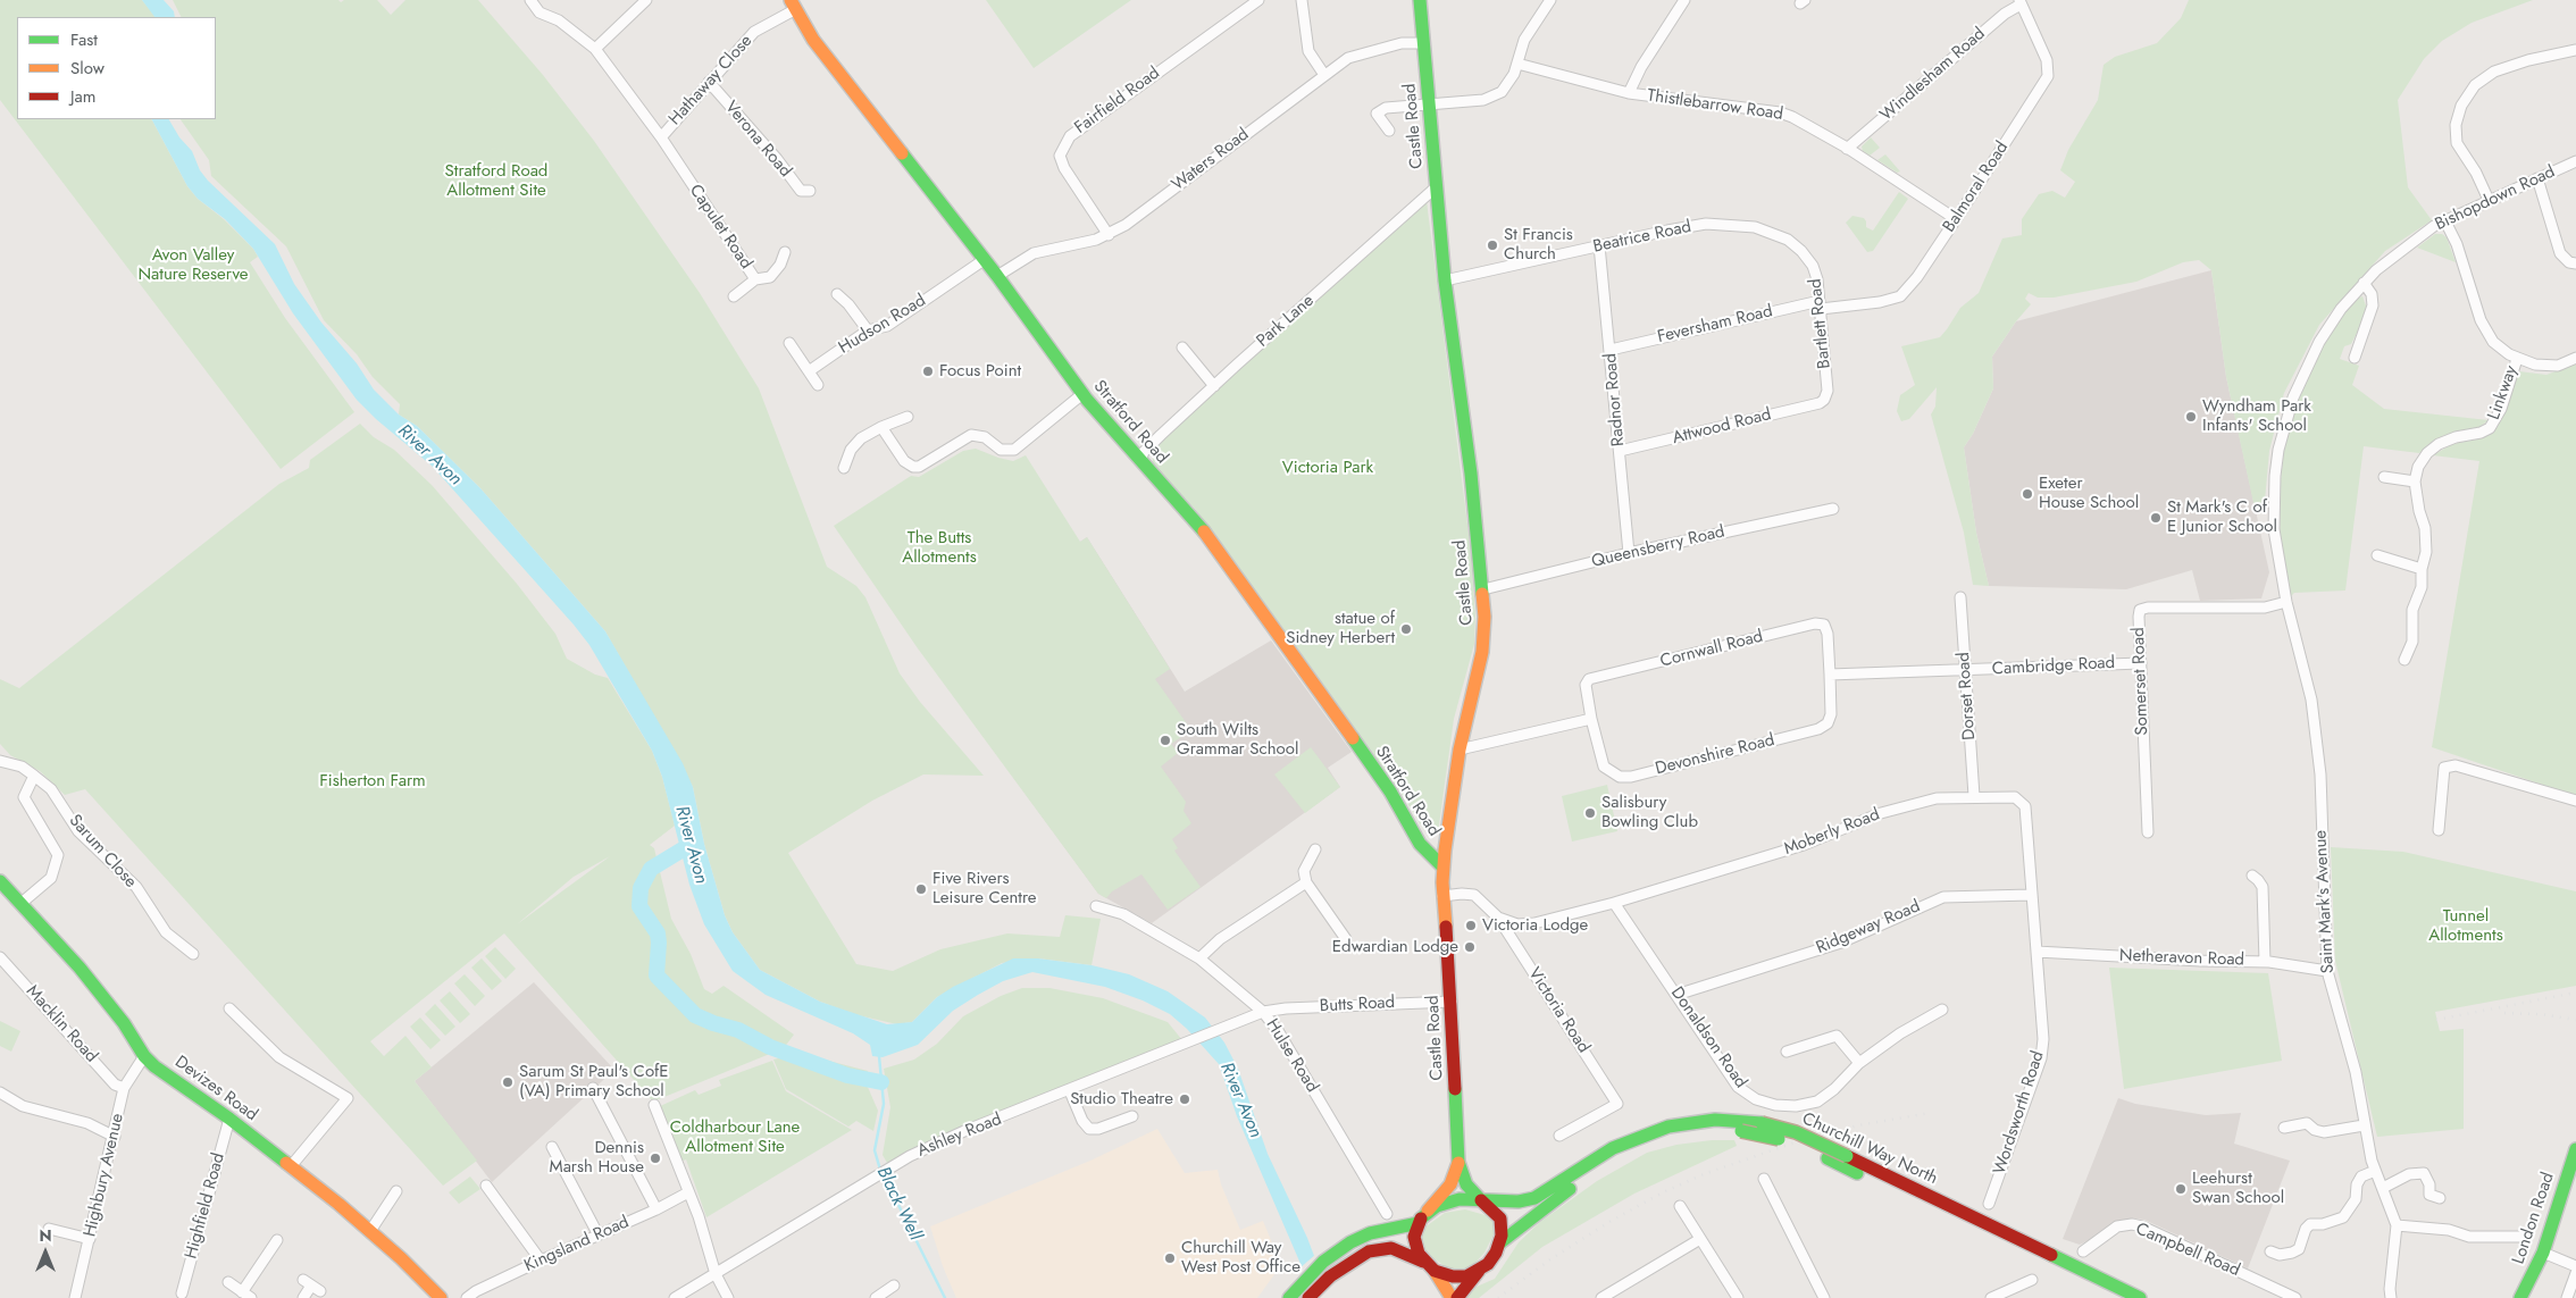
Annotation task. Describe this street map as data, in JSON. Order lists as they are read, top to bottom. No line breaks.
{"streets":{"main road":["Castle Road","Stratford Road","Devizes Road","Churchill Way North","London Road"],"street":["Windlesham Road","Hathaway Close","Fairfield Road","Thistlebarrow Road","Verona Road","Waters Road","Balmoral Road","Bishopdown Road","Capulet Road","Beatrice Road","Park Lane","Bartlett Road","Hudson Road","Feversham Road","Linkway","Radnor Road","Attwood Road","Queensberry Road","Cornwall Road","Cambridge Road","Somerset Road","Dorset Road","Devonshire Road","Moberly Road","Sarum Close","Saint Mark's Avenue","Ridgeway Road","Netheravon Road","Butts Road","Victoria Road","Macklin Road","Donaldson Road","Hulse Road","Wordsworth Road","Ashley Road","Highbury Avenue","Highfield Road","Kingsland Road","Campbell Road"]},"crossings":[["Windlesham Road","Thistlebarrow Road"],["Windlesham Road","Balmoral Road"],["Hathaway Close","Verona Road"],["Hathaway Close","Capulet Road"],["Hathaway Close","Stratford Road"],["Fairfield Road","Waters Road"],["Thistlebarrow Road","Balmoral Road"],["Castle Road","Waters Road"],["Castle Road","Beatrice Road"],["Castle Road","Park Lane"],["Castle Road","Stratford Road"],["Castle Road","Queensberry Road"],["Castle Road","Butts Road"],["Castle Road","Victoria Road"],["Waters Road","Stratford Road"],["Balmoral Road","Bartlett Road"],["Balmoral Road","Feversham Road"],["Bishopdown Road","Somerset Road"],["Bishopdown Road","Saint Mark's Avenue"],["Beatrice Road","Bartlett Road"],["Beatrice Road","Radnor Road"],["Park Lane","Stratford Road"],["Bartlett Road","Feversham Road"],["Bartlett Road","Attwood Road"],["Hudson Road","Stratford Road"],["Feversham Road","Radnor Road"],["Radnor Road","Attwood Road"],["Radnor Road","Queensberry Road"],["Cornwall Road","Devonshire Road"],["Cambridge Road","Somerset Road"],["Cambridge Road","Dorset Road"],["Somerset Road","Saint Mark's Avenue"],["Dorset Road","Moberly Road"],["Moberly Road","Ridgeway Road"],["Moberly Road","Netheravon Road"],["Moberly Road","Victoria Road"],["Moberly Road","Donaldson Road"],["Moberly Road","Wordsworth Road"],["Sarum Close","Devizes Road"],["Saint Mark's Avenue","Netheravon Road"],["Ridgeway Road","Donaldson Road"],["Netheravon Road","Wordsworth Road"],["Butts Road","Hulse Road"],["Butts Road","Ashley Road"],["Macklin Road","Highbury Avenue"],["Hulse Road","Ashley Road"],["Devizes Road","Highbury Avenue"],["Devizes Road","Highfield Road"]],"water":["River Avon","Black Well"],"parks":["Stratford Road Allotment Site","Avon Valley Nature Reserve","Victoria Park","The Butts Allotments","Fisherton Farm","Tunnel Allotments","Coldharbour Lane Allotment Site"],"places":["St Francis Church","Focus Point","Wyndham Park Infants' School","Exeter House School","St Mark's C of E Junior School","statue of Sidney Herbert","South Wilts Grammar School","Salisbury Bowling Club","Five Rivers Leisure Centre","Victoria Lodge","Edwardian Lodge","Sarum St Paul's CofE (VA) Primary School","Studio Theatre","Dennis Marsh House","Leehurst Swan School","Churchill Way West Post Office"],"legend":["Fast","Slow","Jam"],"north":"top"}
